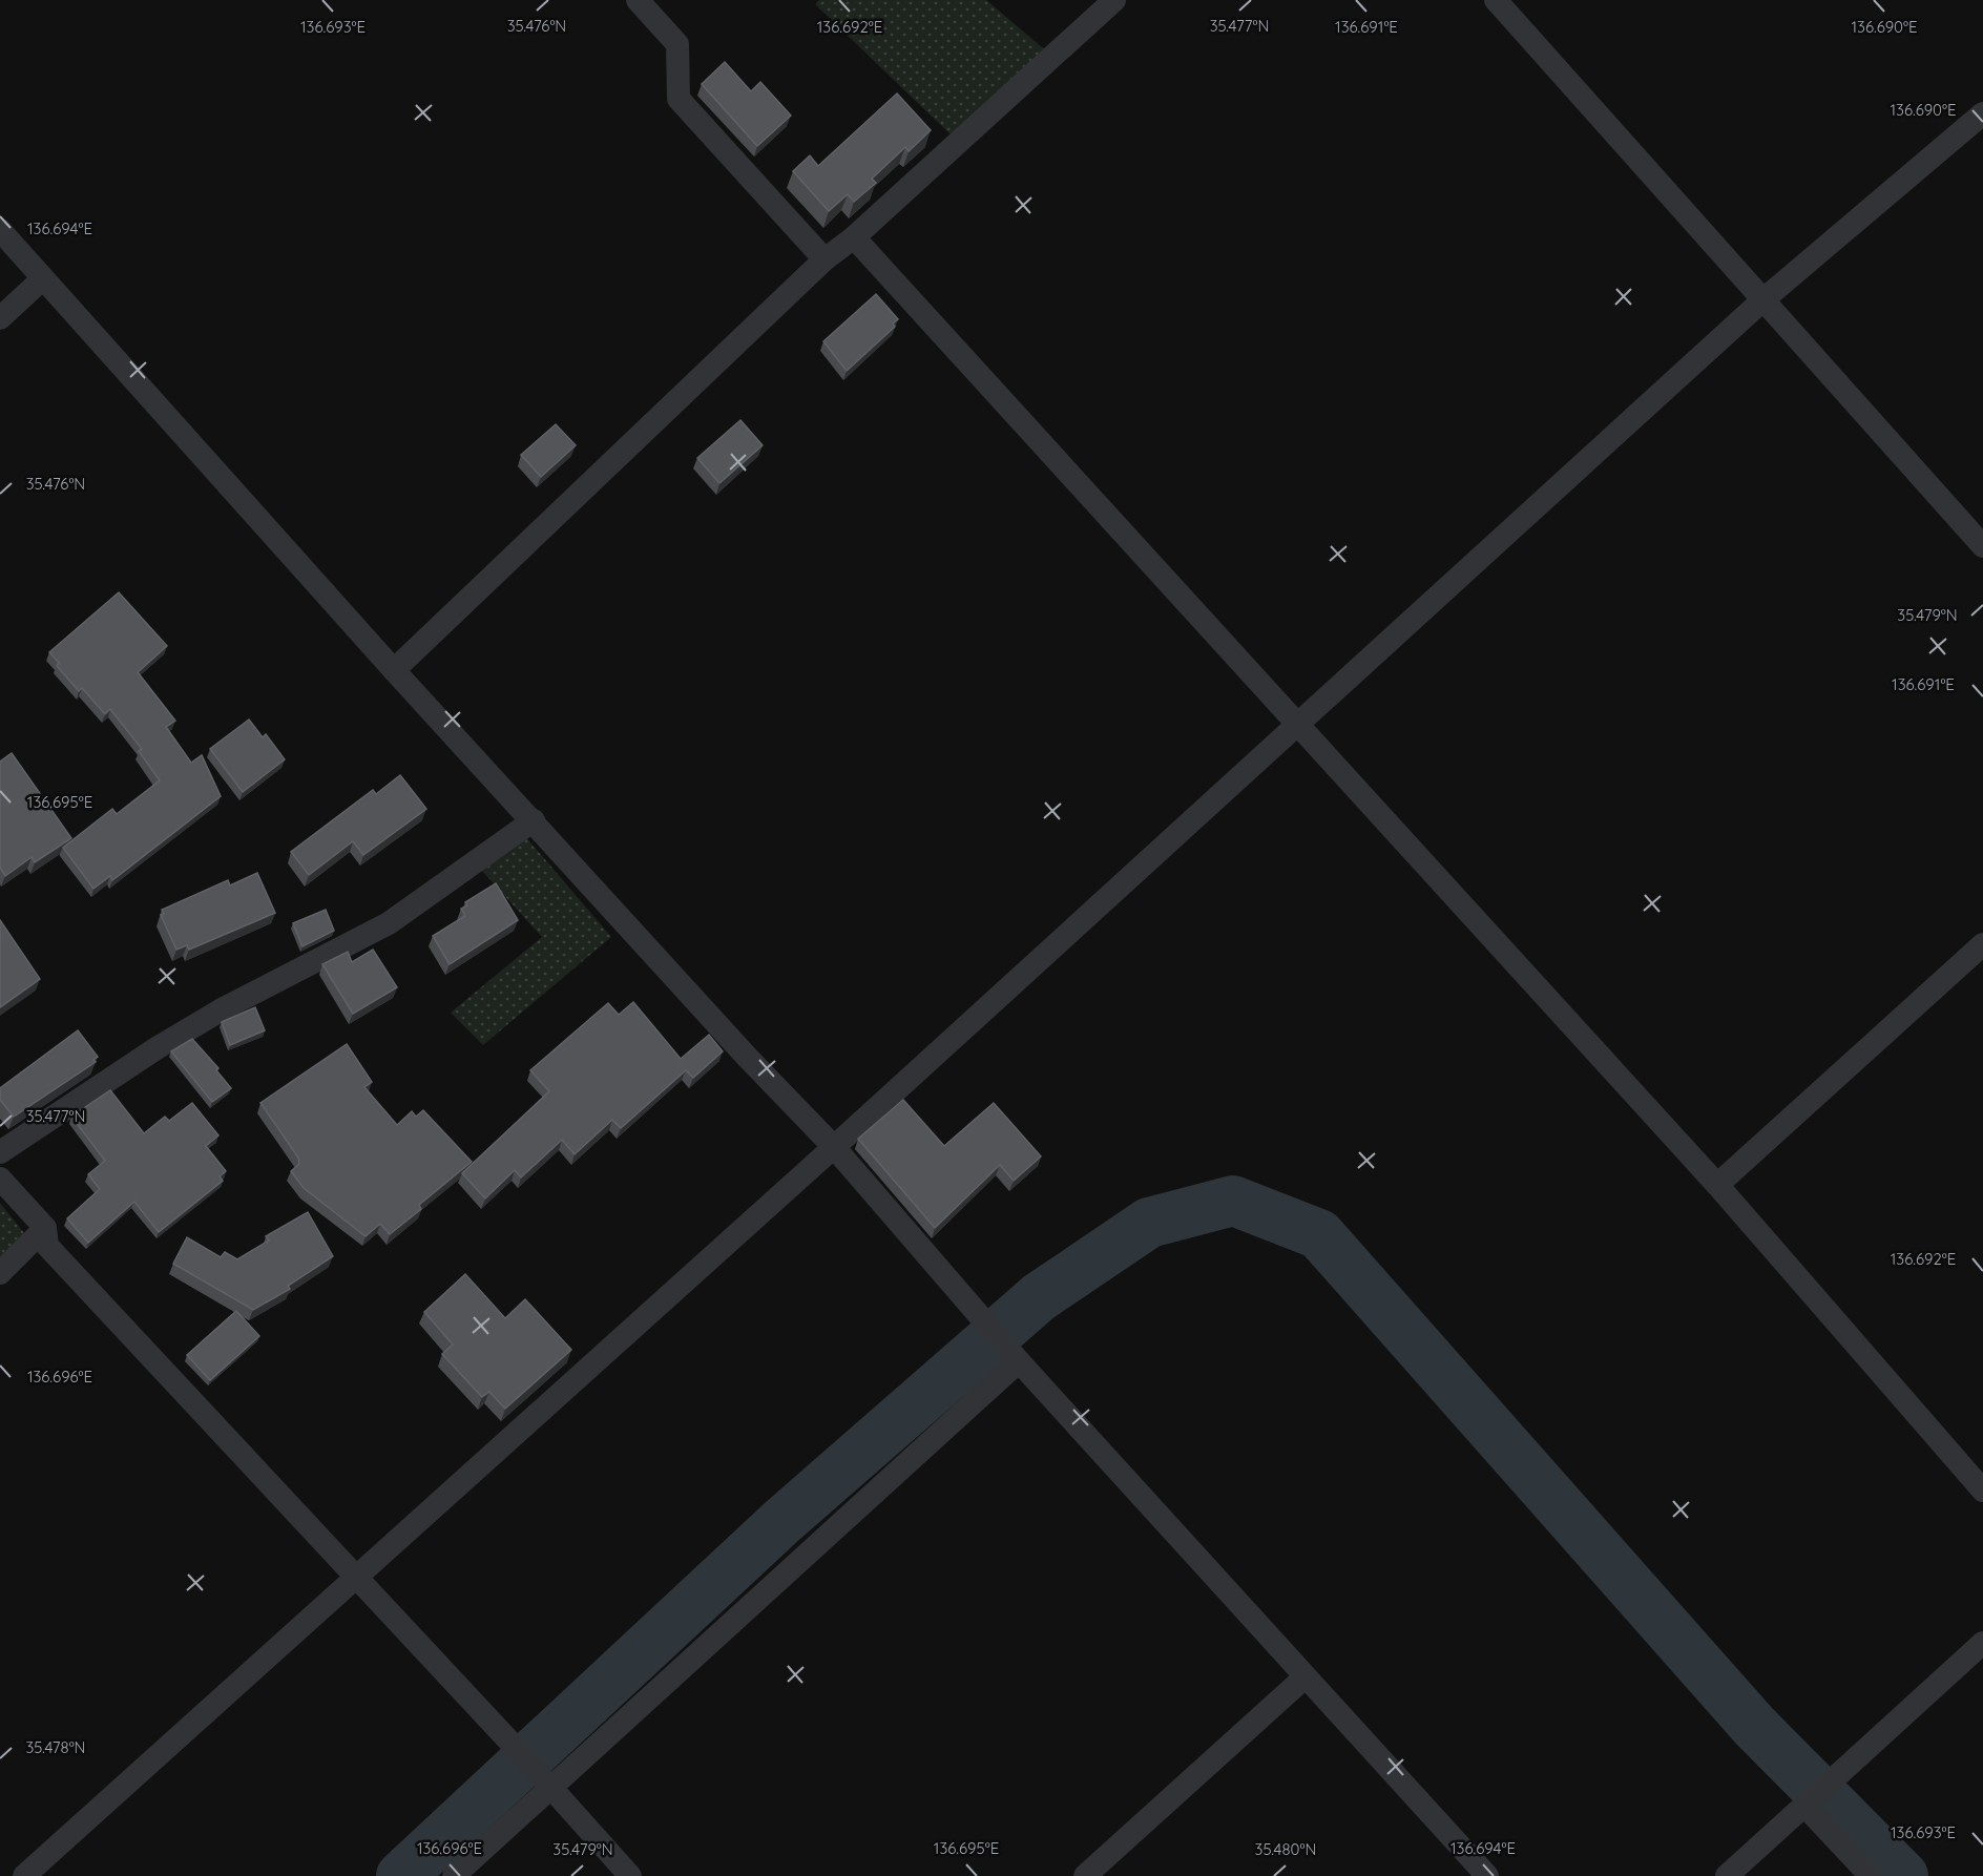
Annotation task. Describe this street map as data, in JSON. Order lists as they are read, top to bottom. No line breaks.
{"coordinates":["35.476°N","35.477°N","136.690°E","136.693°E","136.692°E","136.691°E","136.694°E","35.479°N","136.695°E","136.696°E","35.478°N","35.480°N"]}
